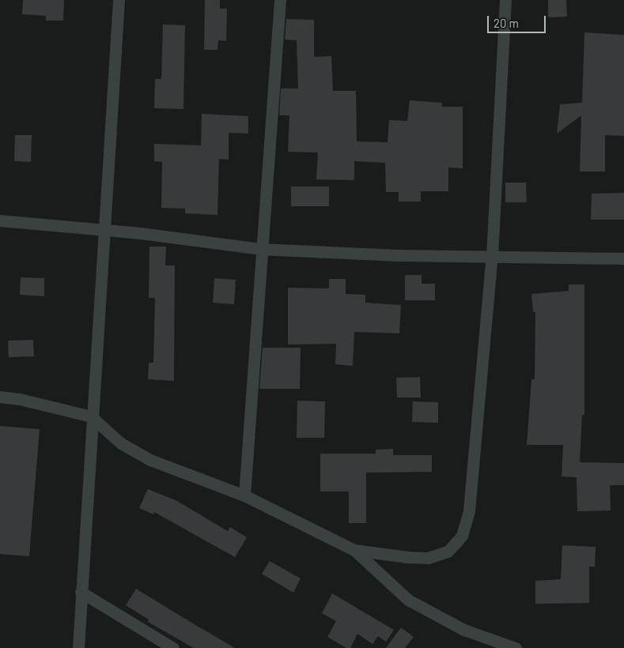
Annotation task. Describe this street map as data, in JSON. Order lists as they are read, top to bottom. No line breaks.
{"scale_bar":"20 m"}
